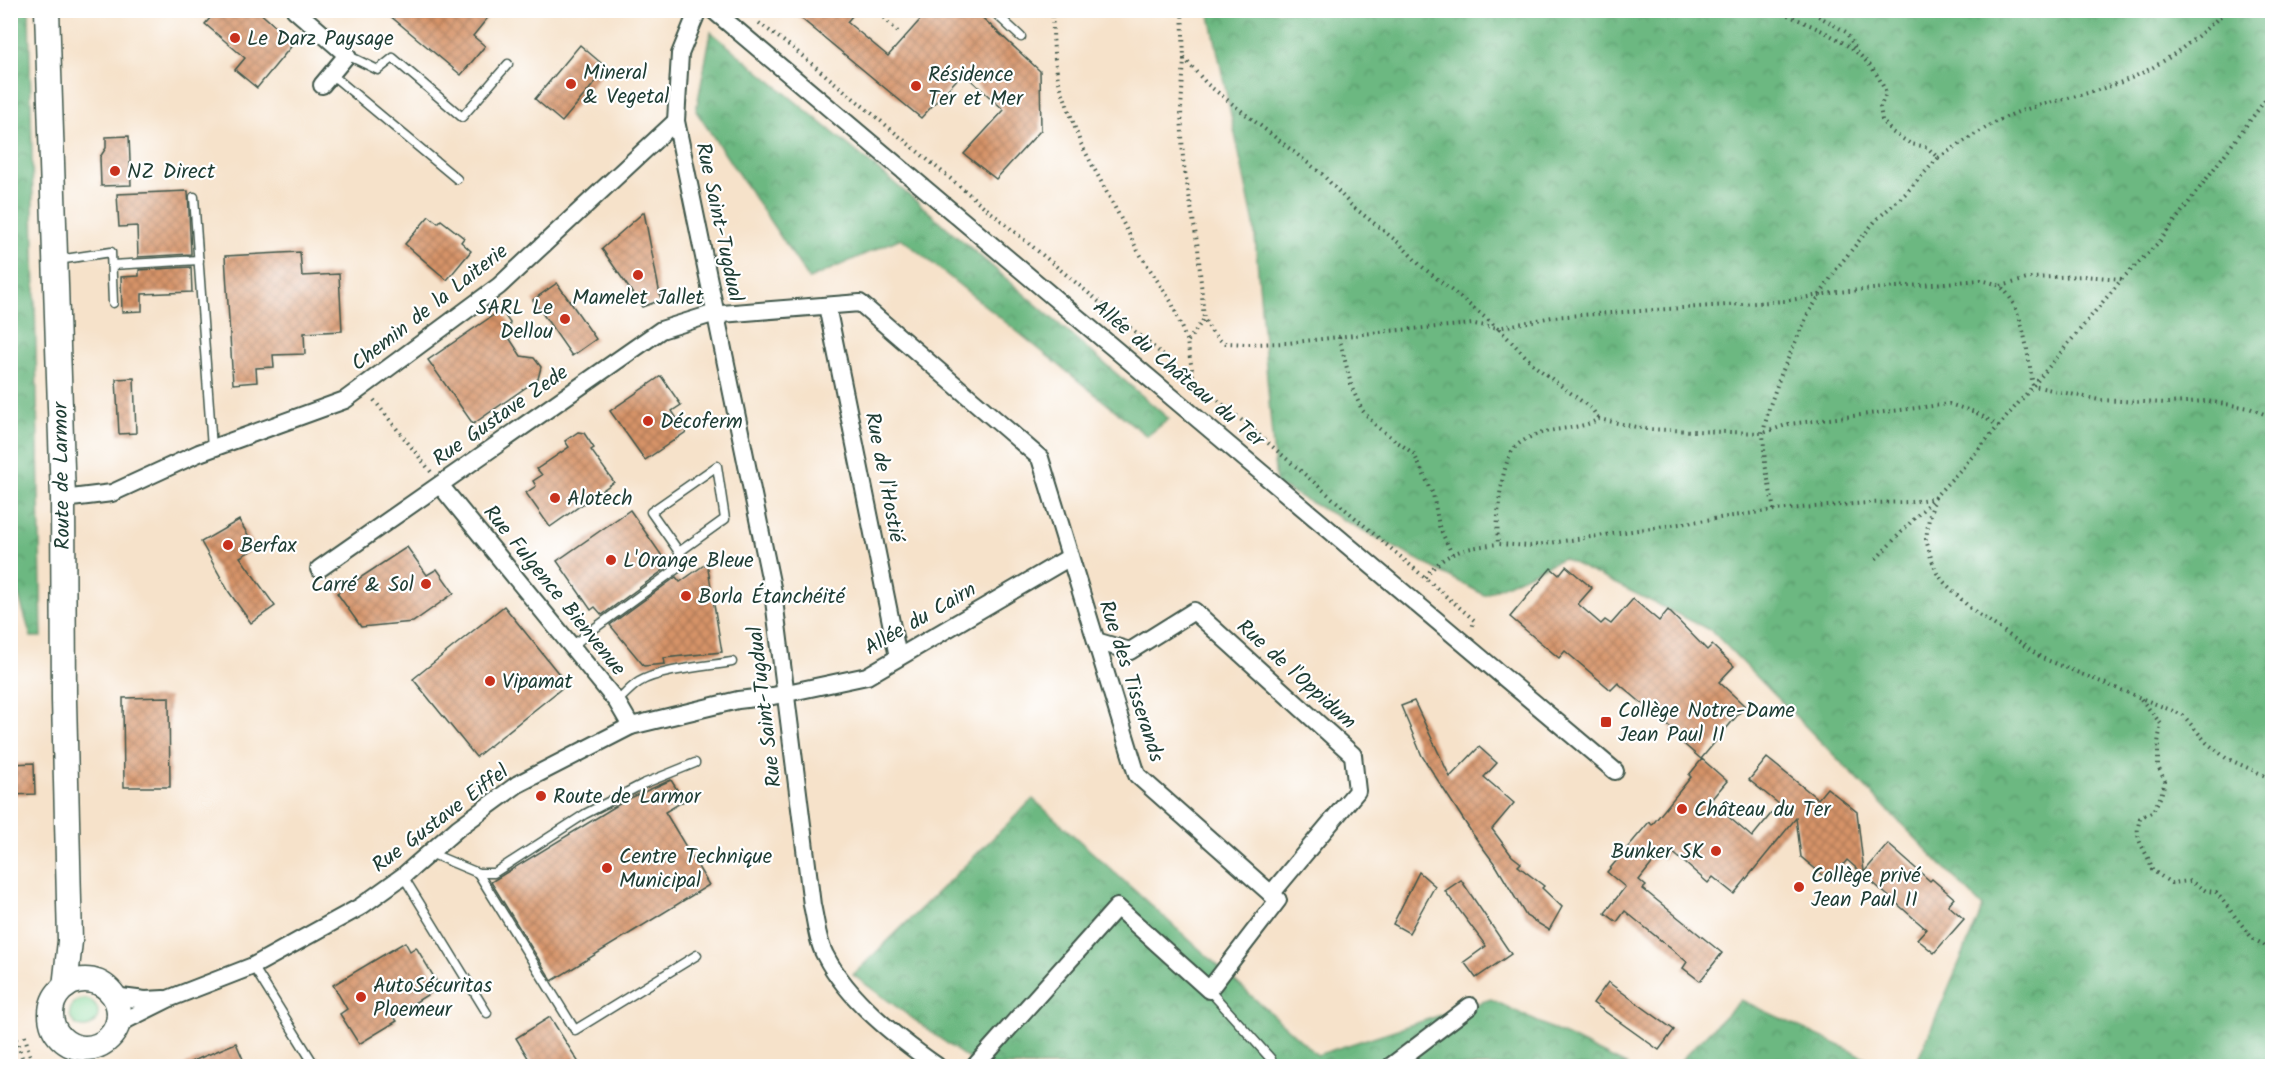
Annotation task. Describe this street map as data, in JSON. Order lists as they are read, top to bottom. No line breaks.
{"streets":{"main road":["Route de Larmor"],"street":["Rue Saint-Tugdual","Chemin de la Laiterie","Allée du Château du Ter","Rue Gustave Zede","Rue de l'Hostié","Rue Fulgence Bienvenue","Allée du Cairn","Rue de l'Oppidum","Rue des Tisserands","Rue Gustave Eiffel"]},"crossings":[["Rue Saint-Tugdual","Chemin de la Laiterie"],["Rue Saint-Tugdual","Rue Gustave Zede"],["Rue Saint-Tugdual","Allée du Cairn"],["Rue Saint-Tugdual","Rue des Tisserands"],["Rue Saint-Tugdual","Rue Gustave Eiffel"],["Chemin de la Laiterie","Route de Larmor"],["Rue Gustave Zede","Rue Fulgence Bienvenue"],["Rue Gustave Zede","Rue des Tisserands"],["Route de Larmor","Rue Gustave Eiffel"],["Rue de l'Hostié","Allée du Cairn"],["Rue de l'Hostié","Rue des Tisserands"],["Rue Fulgence Bienvenue","Rue Gustave Eiffel"],["Allée du Cairn","Rue des Tisserands"],["Allée du Cairn","Rue Gustave Eiffel"],["Rue de l'Oppidum","Rue des Tisserands"]],"places":{"other":["Le Darz Paysage","Mineral & Vegetal","Résidence Ter et Mer","NZ Direct","Mamelet Jallet","SARL Le Dellou","Décoferm","Alotech","Berfax","L'Orange Bleue","Carré & Sol","Borla Étanchéité","Vipamat","Route de Larmor","Château du Ter","Bunker SK","Centre Technique Municipal","Collège privé Jean Paul II","AutoSécuritas Ploemeur"],"transit":["Collège Notre-Dame Jean Paul II"]}}
